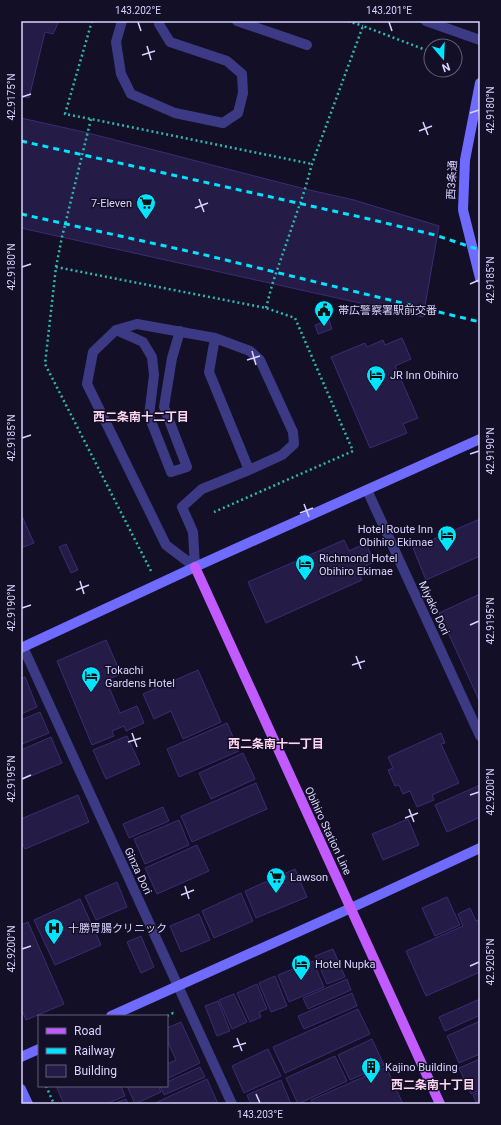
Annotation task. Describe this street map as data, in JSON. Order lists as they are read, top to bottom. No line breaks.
{"streets":{"main road":["Obihiro Station Line"],"street":["西3条通","Miyako Dori","Ginza Dori"]},"districts":["西二条南十二丁目","西二条南十一丁目","西二条南十丁目"],"places":{"supermarket":["7-Eleven","Lawson"],"public building":["帯広警察署駅前交番"],"hotel":["JR Inn Obihiro","Hotel Route Inn Obihiro Ekimae","Richmond Hotel Obihiro Ekimae","Tokachi Gardens Hotel","Hotel Nupka"],"hospital":["十勝胃腸クリニック"],"building":["Kajino Building"]},"legend":["Road","Railway","Building"],"north":"bottom","coordinates":["143.202°E","143.201°E","42.9175°N","42.9180°N","42.9185°N","42.9190°N","42.9195°N","42.9200°N","42.9205°N","143.203°E"]}
